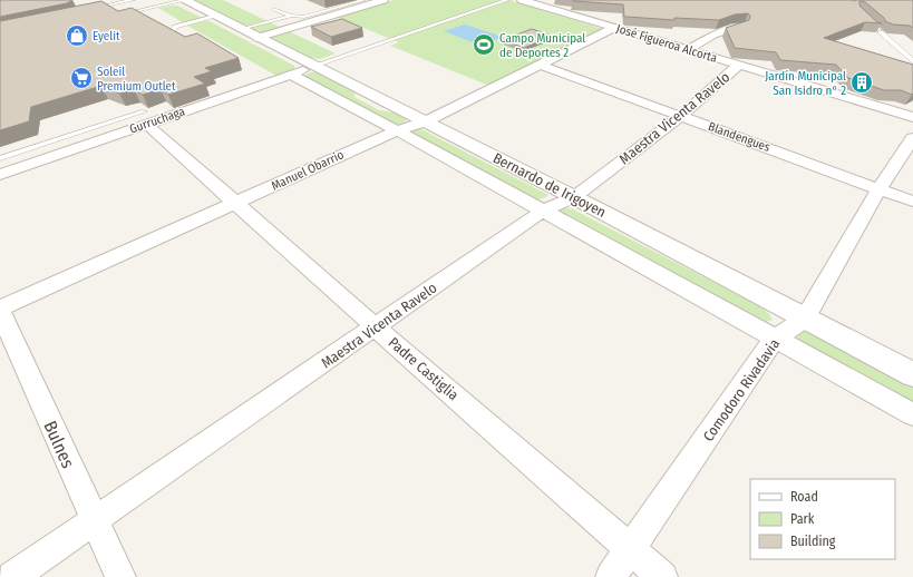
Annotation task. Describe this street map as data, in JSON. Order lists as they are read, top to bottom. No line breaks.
{"streets":{"street":["José Figueroa Alcorta","Maestra Vicenta Ravelo","Gurruchaga","Blandengues","Manuel Obarrio","Bernardo de Irigoyen","Padre Castiglia","Comodoro Rivadavia","Bulnes"]},"crossings":[["José Figueroa Alcorta","Maestra Vicenta Ravelo"],["José Figueroa Alcorta","Manuel Obarrio"],["Maestra Vicenta Ravelo","Blandengues"],["Maestra Vicenta Ravelo","Bernardo de Irigoyen"],["Maestra Vicenta Ravelo","Padre Castiglia"],["Maestra Vicenta Ravelo","Bulnes"],["Gurruchaga","Bernardo de Irigoyen"],["Gurruchaga","Padre Castiglia"],["Blandengues","Manuel Obarrio"],["Blandengues","Comodoro Rivadavia"],["Manuel Obarrio","Bernardo de Irigoyen"],["Manuel Obarrio","Padre Castiglia"],["Manuel Obarrio","Bulnes"],["Bernardo de Irigoyen","Comodoro Rivadavia"],["Padre Castiglia","Comodoro Rivadavia"]],"places":{"shop":["Eyelit"],"sports":["Campo Municipal de Deportes 2"],"supermarket":["Soleil Premium Outlet"],"building":["Jardín Municipal San Isidro n° 2"]},"legend":["Road","Park","Building"]}
